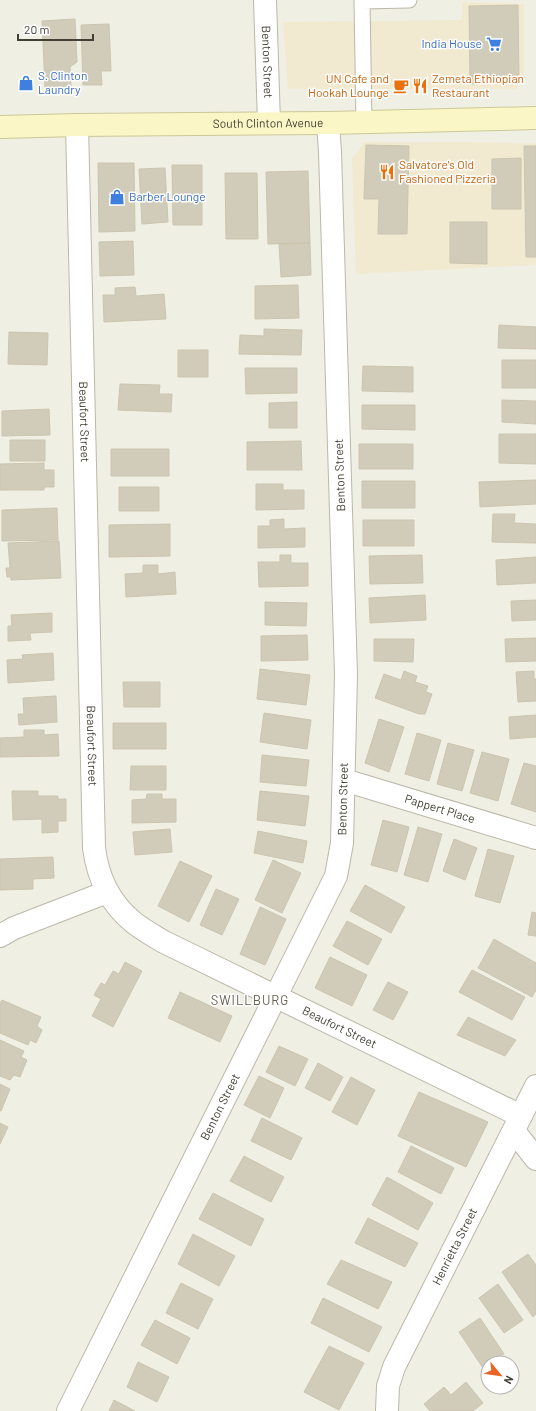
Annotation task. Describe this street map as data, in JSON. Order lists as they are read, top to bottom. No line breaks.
{"streets":{"street":["Benton Street","South Clinton Avenue","Beaufort Street","Pappert Place","Henrietta Street"]},"crossings":[["Benton Street","South Clinton Avenue"],["Benton Street","Beaufort Street"],["Benton Street","Pappert Place"],["South Clinton Avenue","Beaufort Street"],["Beaufort Street","Henrietta Street"]],"districts":["SWILLBURG"],"places":{"supermarket":["India House"],"shop":["S. Clinton Laundry","Barber Lounge"],"cafe":["UN Cafe and Hookah Lounge"],"restaurant":["Zemeta Ethiopian Restaurant","Salvatore's Old Fashioned Pizzeria"]},"scale_bar":"20 m","north":"bottom right"}
